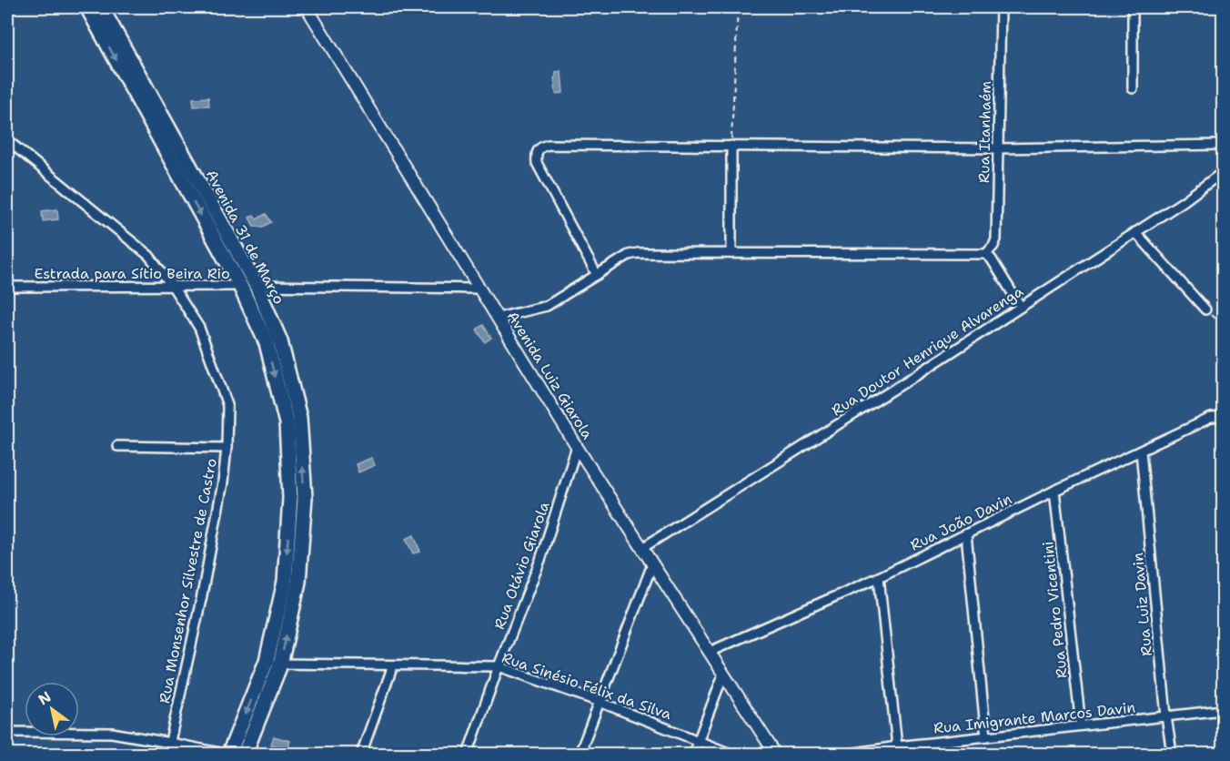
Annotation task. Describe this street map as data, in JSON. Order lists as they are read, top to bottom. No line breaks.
{"streets":{"main road":["Avenida 31 de Março"],"street":["Rua Itanhaém","Estrada para Sítio Beira Rio","Rua Doutor Henrique Alvarenga","Avenida Luiz Giarola","Rua João Davin","Rua Otávio Giarola","Rua Monsenhor Silvestre de Castro","Rua Luiz Davin","Rua Pedro Vicentini","Rua Sinésio Félix da Silva","Rua Imigrante Marcos Davin"]},"crossings":[["Avenida 31 de Março","Estrada para Sítio Beira Rio"],["Avenida 31 de Março","Rua Sinésio Félix da Silva"],["Estrada para Sítio Beira Rio","Avenida Luiz Giarola"],["Estrada para Sítio Beira Rio","Rua Monsenhor Silvestre de Castro"],["Rua Doutor Henrique Alvarenga","Avenida Luiz Giarola"],["Avenida Luiz Giarola","Rua João Davin"],["Avenida Luiz Giarola","Rua Otávio Giarola"],["Rua João Davin","Rua Luiz Davin"],["Rua João Davin","Rua Pedro Vicentini"],["Rua Otávio Giarola","Rua Sinésio Félix da Silva"],["Rua Luiz Davin","Rua Imigrante Marcos Davin"],["Rua Pedro Vicentini","Rua Imigrante Marcos Davin"]],"north":"top left"}
